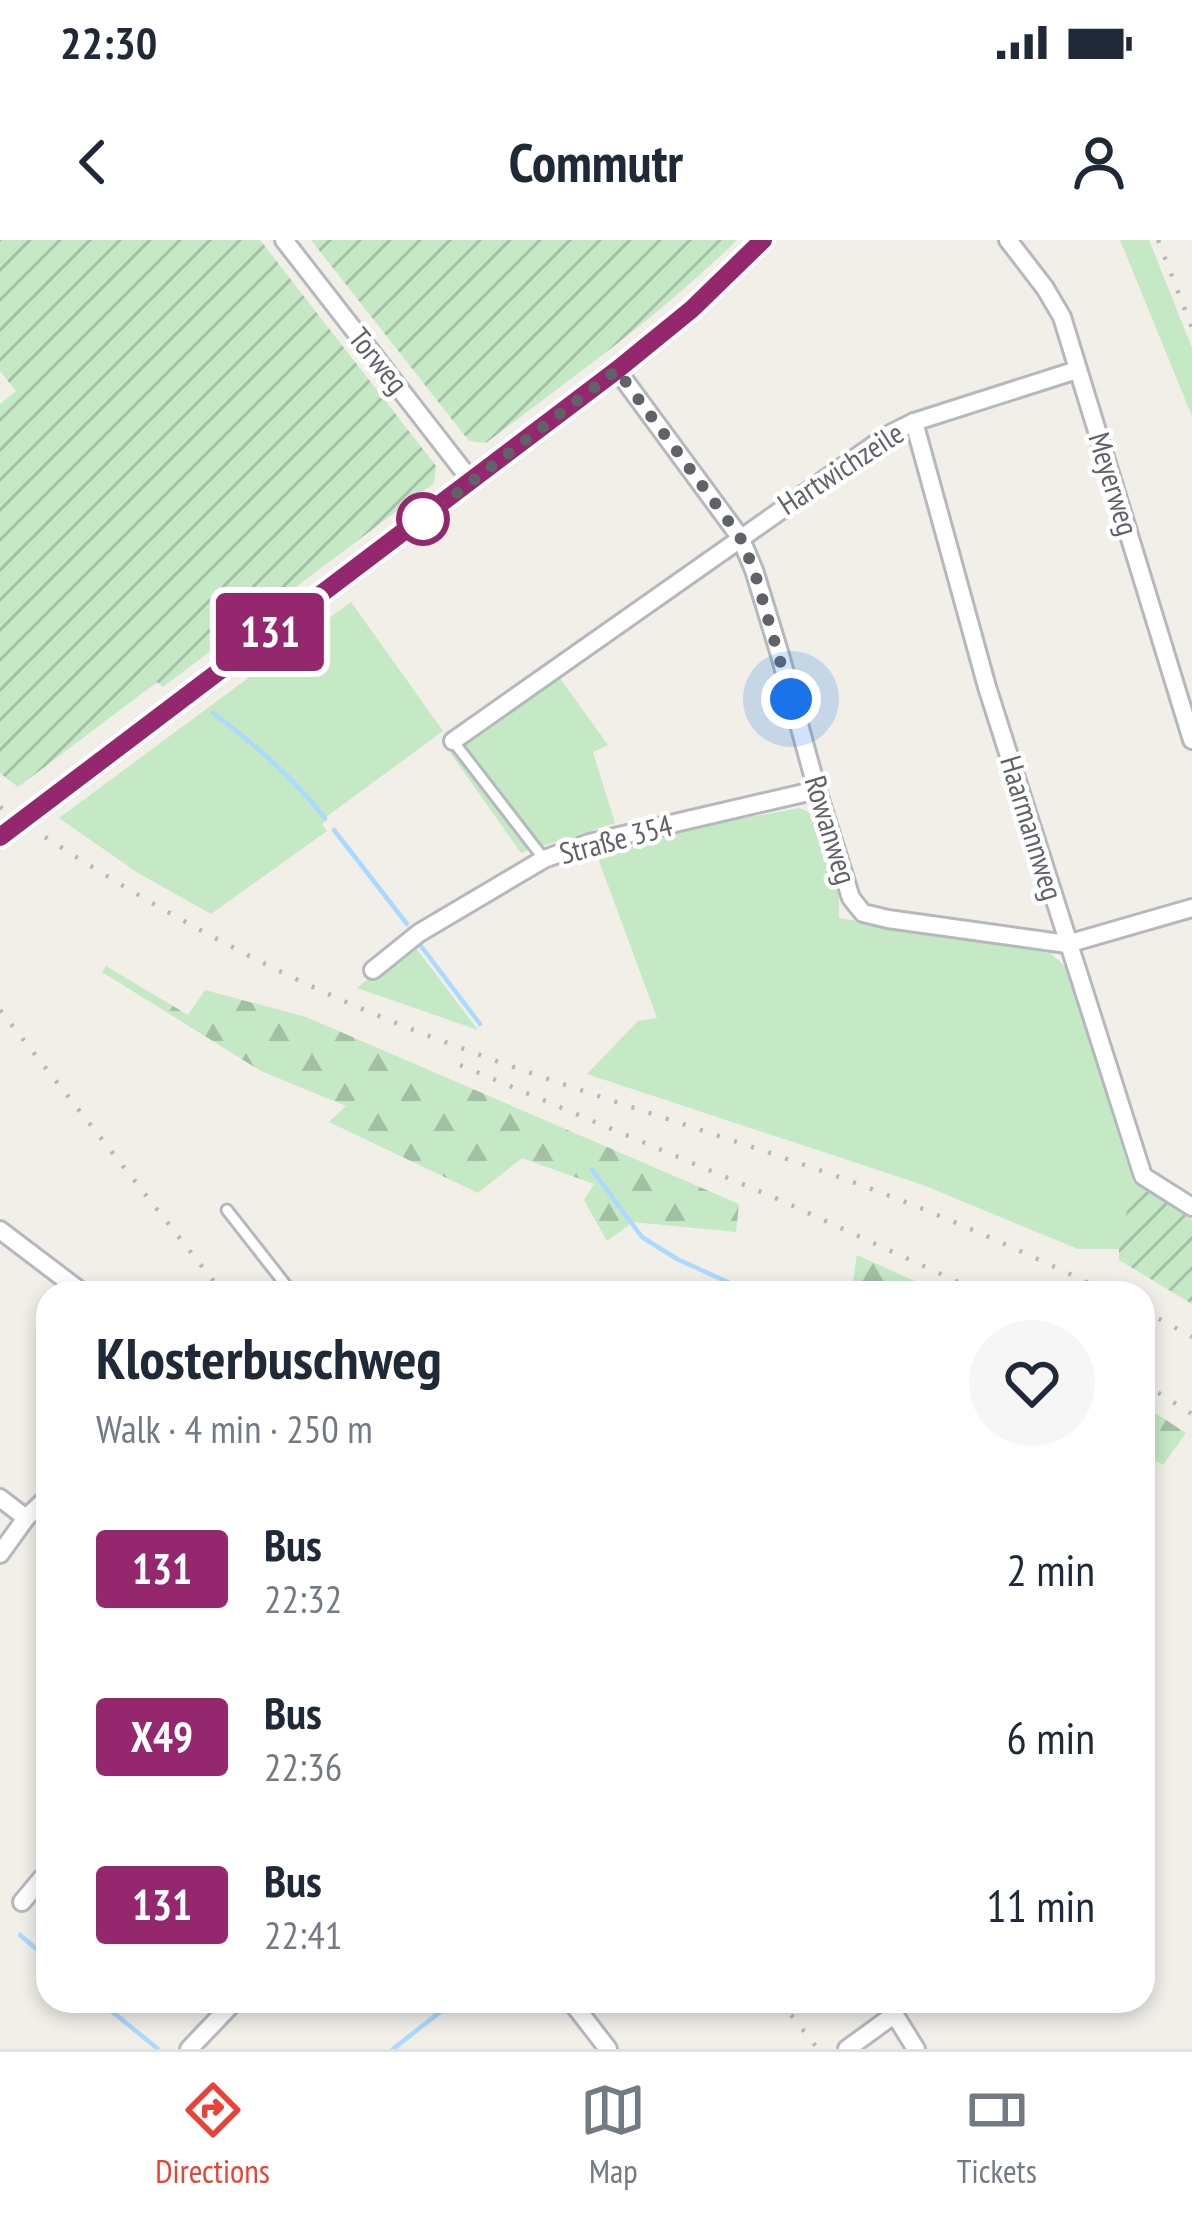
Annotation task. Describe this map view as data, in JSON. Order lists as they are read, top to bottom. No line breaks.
{"streets":{"street":["Torweg","Hartwichzeile","Meyerweg","Haarmannweg","Rowanweg","Straße 354"]},"crossings":[["Hartwichzeile","Meyerweg"],["Hartwichzeile","Haarmannweg"],["Hartwichzeile","Rowanweg"],["Haarmannweg","Rowanweg"],["Rowanweg","Straße 354"]],"lines":["bus line 131"],"page":{"status":"22:30","header":"Commutr","on_map":"131","heading":["Klosterbuschweg","Walk · 4 min · 250 m"],"list":[{"mark":"131","name":"Bus","note":"22:32","value":"2 min"},{"mark":"X49","name":"Bus","note":"22:36","value":"6 min"},{"mark":"131","name":"Bus","note":"22:41","value":"11 min"}],"tabs":["Directions","Map","Tickets"]}}
